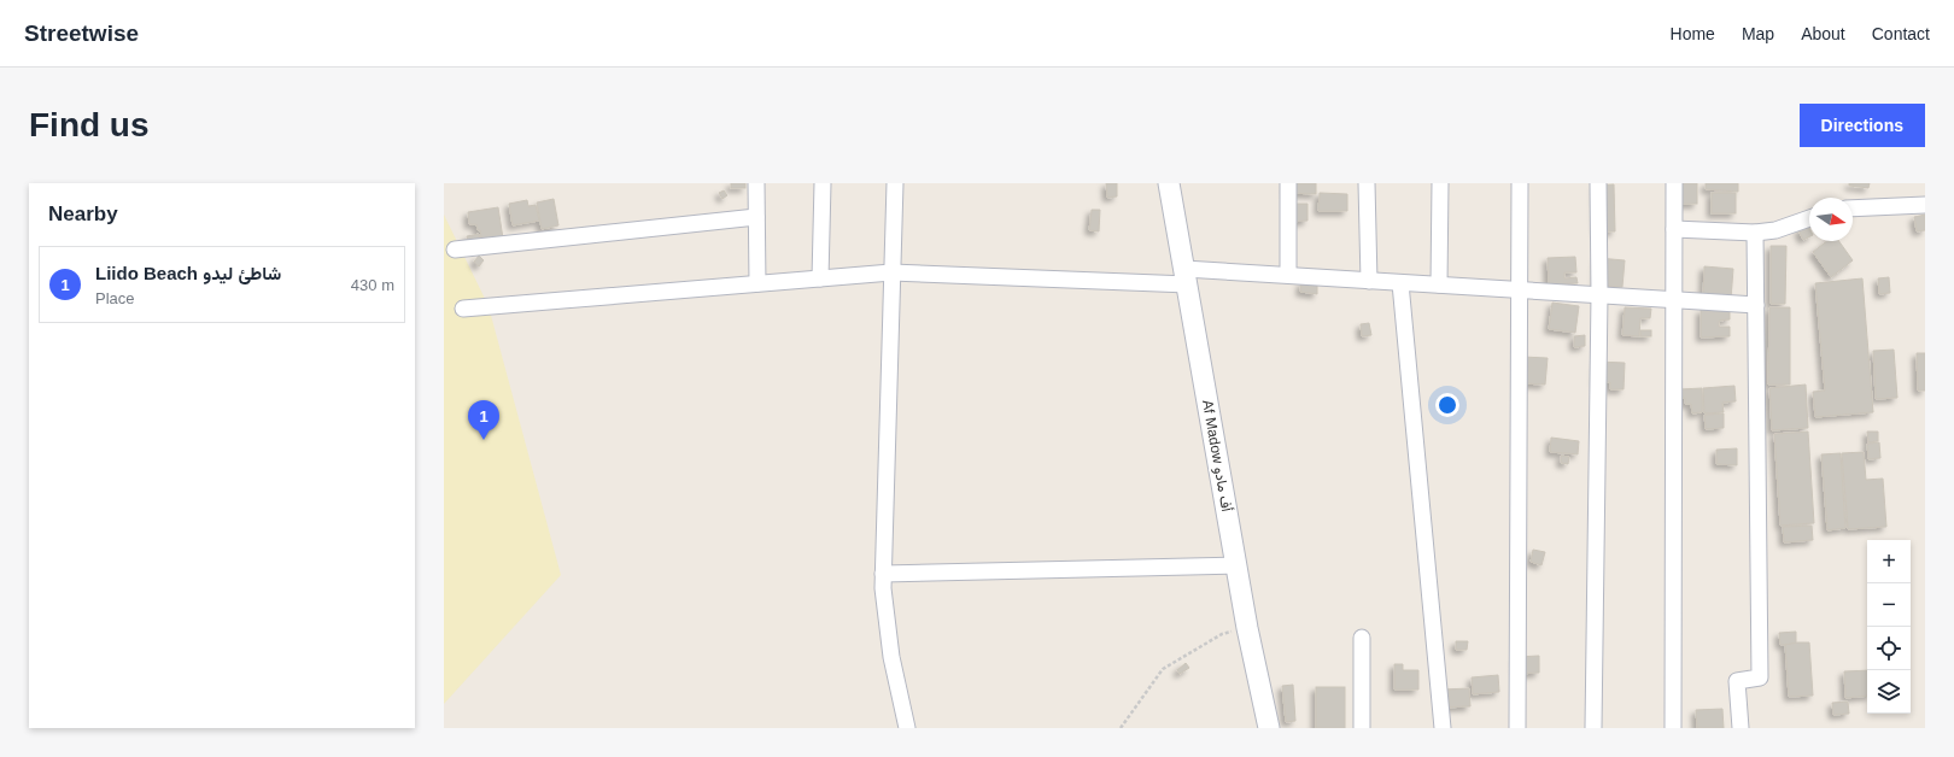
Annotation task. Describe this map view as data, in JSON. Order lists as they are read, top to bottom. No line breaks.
{"streets":{"street":["Af Madow أف مادو"]},"north":"right","page":{"header":"Streetwise","nav":["Home","Map","About","Contact"],"buttons":"Directions","title":"Find us","heading":"Nearby","list":[{"mark":"1","name":"Liido Beach شاطئ ليدو","note":"Place","value":"430 m"}],"pins":"1","map_buttons":["+","−"]}}
